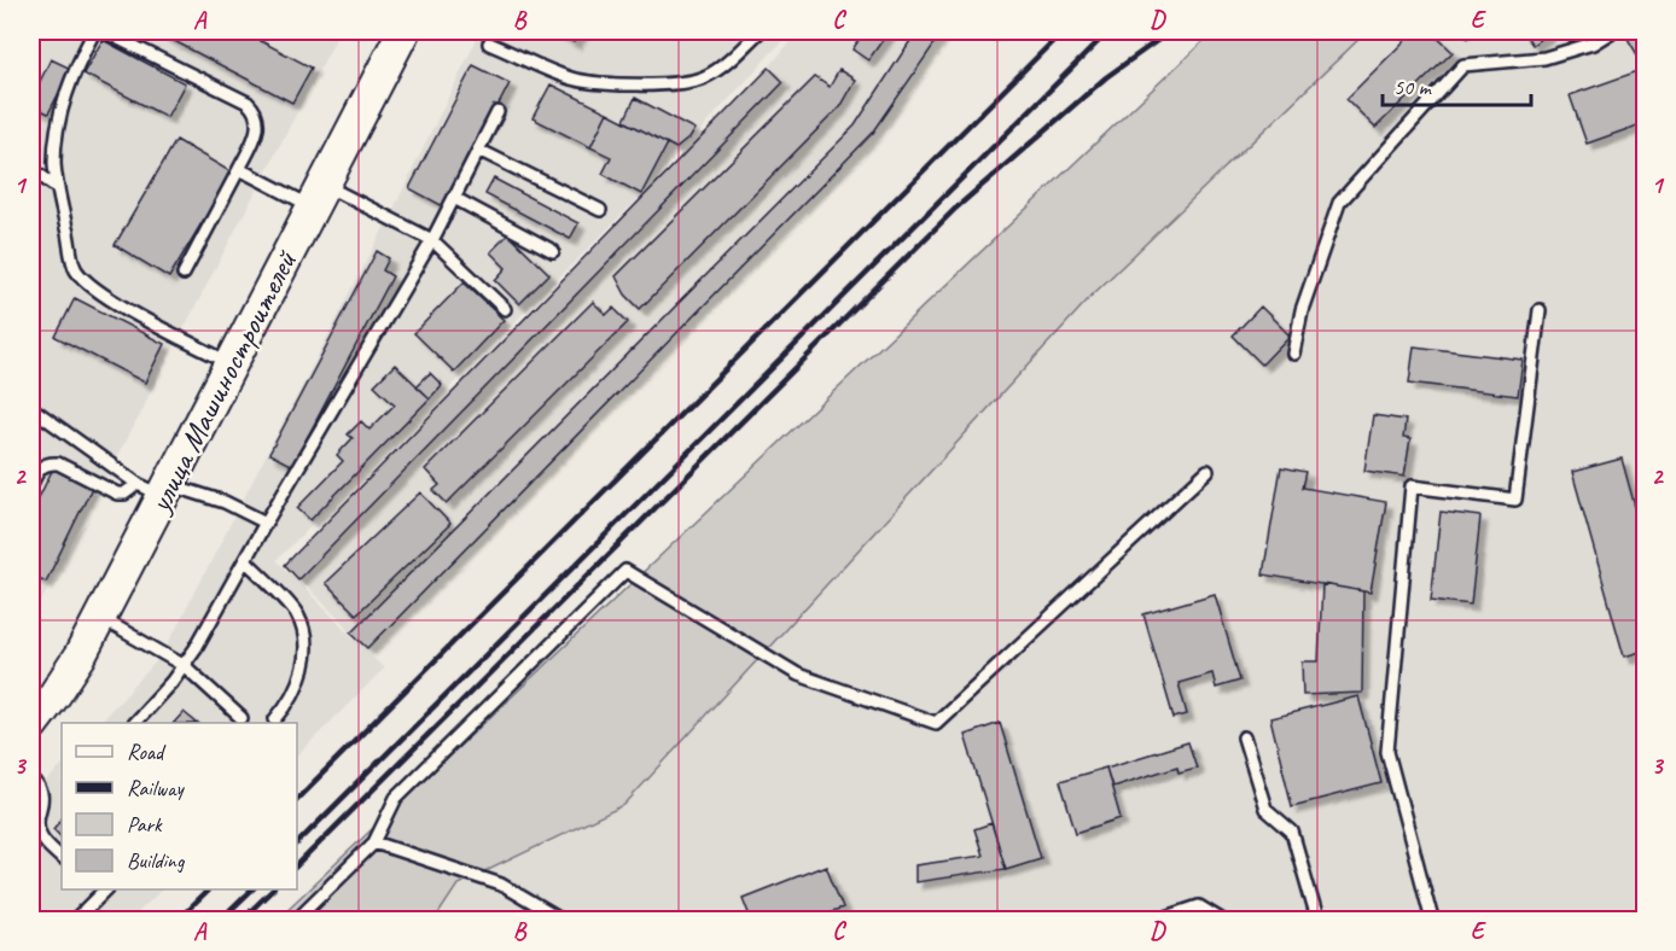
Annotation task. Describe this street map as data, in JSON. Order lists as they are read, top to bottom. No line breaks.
{"streets":{"main road":["улица Машиностроителей"]},"legend":["Road","Railway","Park","Building"],"scale_bar":"50 m","grid":{"columns":["A","B","C","D","E"],"rows":["1","2","3"]}}
